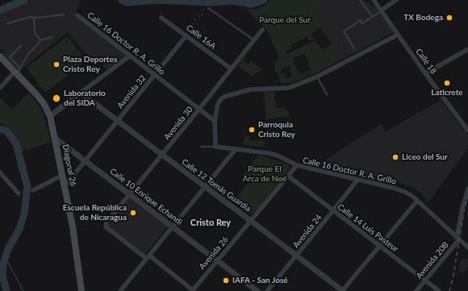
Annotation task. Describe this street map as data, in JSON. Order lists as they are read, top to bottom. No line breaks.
{"streets":{"main road":["Diagonal 26"],"street":["Calle 16A","Calle 16 Doctor R. A. Grillo","Calle 18","Avenida 32","Avenida 30","Calle 12 Tomás Guardia","Calle 10 Enrique Echandi","Calle 14 Luis Pasteur","Avenida 24","Avenida 26","Avenida 20B"]},"crossings":[["Calle 16A","Avenida 32"],["Calle 16A","Avenida 30"],["Calle 16 Doctor R. A. Grillo","Avenida 32"],["Calle 16 Doctor R. A. Grillo","Avenida 30"],["Calle 16 Doctor R. A. Grillo","Avenida 24"],["Calle 16 Doctor R. A. Grillo","Avenida 26"],["Calle 16 Doctor R. A. Grillo","Avenida 20B"],["Avenida 32","Diagonal 26"],["Avenida 32","Calle 12 Tomás Guardia"],["Avenida 32","Calle 10 Enrique Echandi"],["Avenida 30","Calle 12 Tomás Guardia"],["Avenida 30","Calle 10 Enrique Echandi"],["Diagonal 26","Calle 10 Enrique Echandi"],["Calle 12 Tomás Guardia","Avenida 24"],["Calle 12 Tomás Guardia","Avenida 26"],["Calle 10 Enrique Echandi","Avenida 26"],["Calle 14 Luis Pasteur","Avenida 24"],["Calle 14 Luis Pasteur","Avenida 26"],["Calle 14 Luis Pasteur","Avenida 20B"]],"districts":["Cristo Rey"],"parks":["Parque del Sur","Parque El Arca de Noé"],"places":["TX Bodega","Plaza Deportes Cristo Rey","Laticrete","Laboratorio del SIDA","Parroquia Cristo Rey","Liceo del Sur","Escuela República de Nicaragua","IAFA - San José"]}
